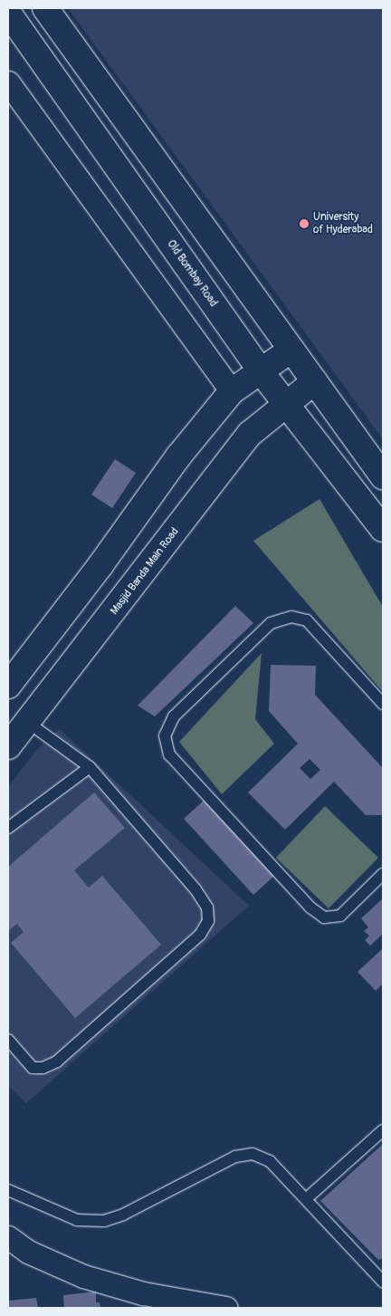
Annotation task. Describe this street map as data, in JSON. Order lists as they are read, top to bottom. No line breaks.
{"streets":{"main road":["Old Bombay Road","Masjid Banda Main Road"]},"crossings":[["Old Bombay Road","Masjid Banda Main Road"]],"places":["University of Hyderabad"]}
